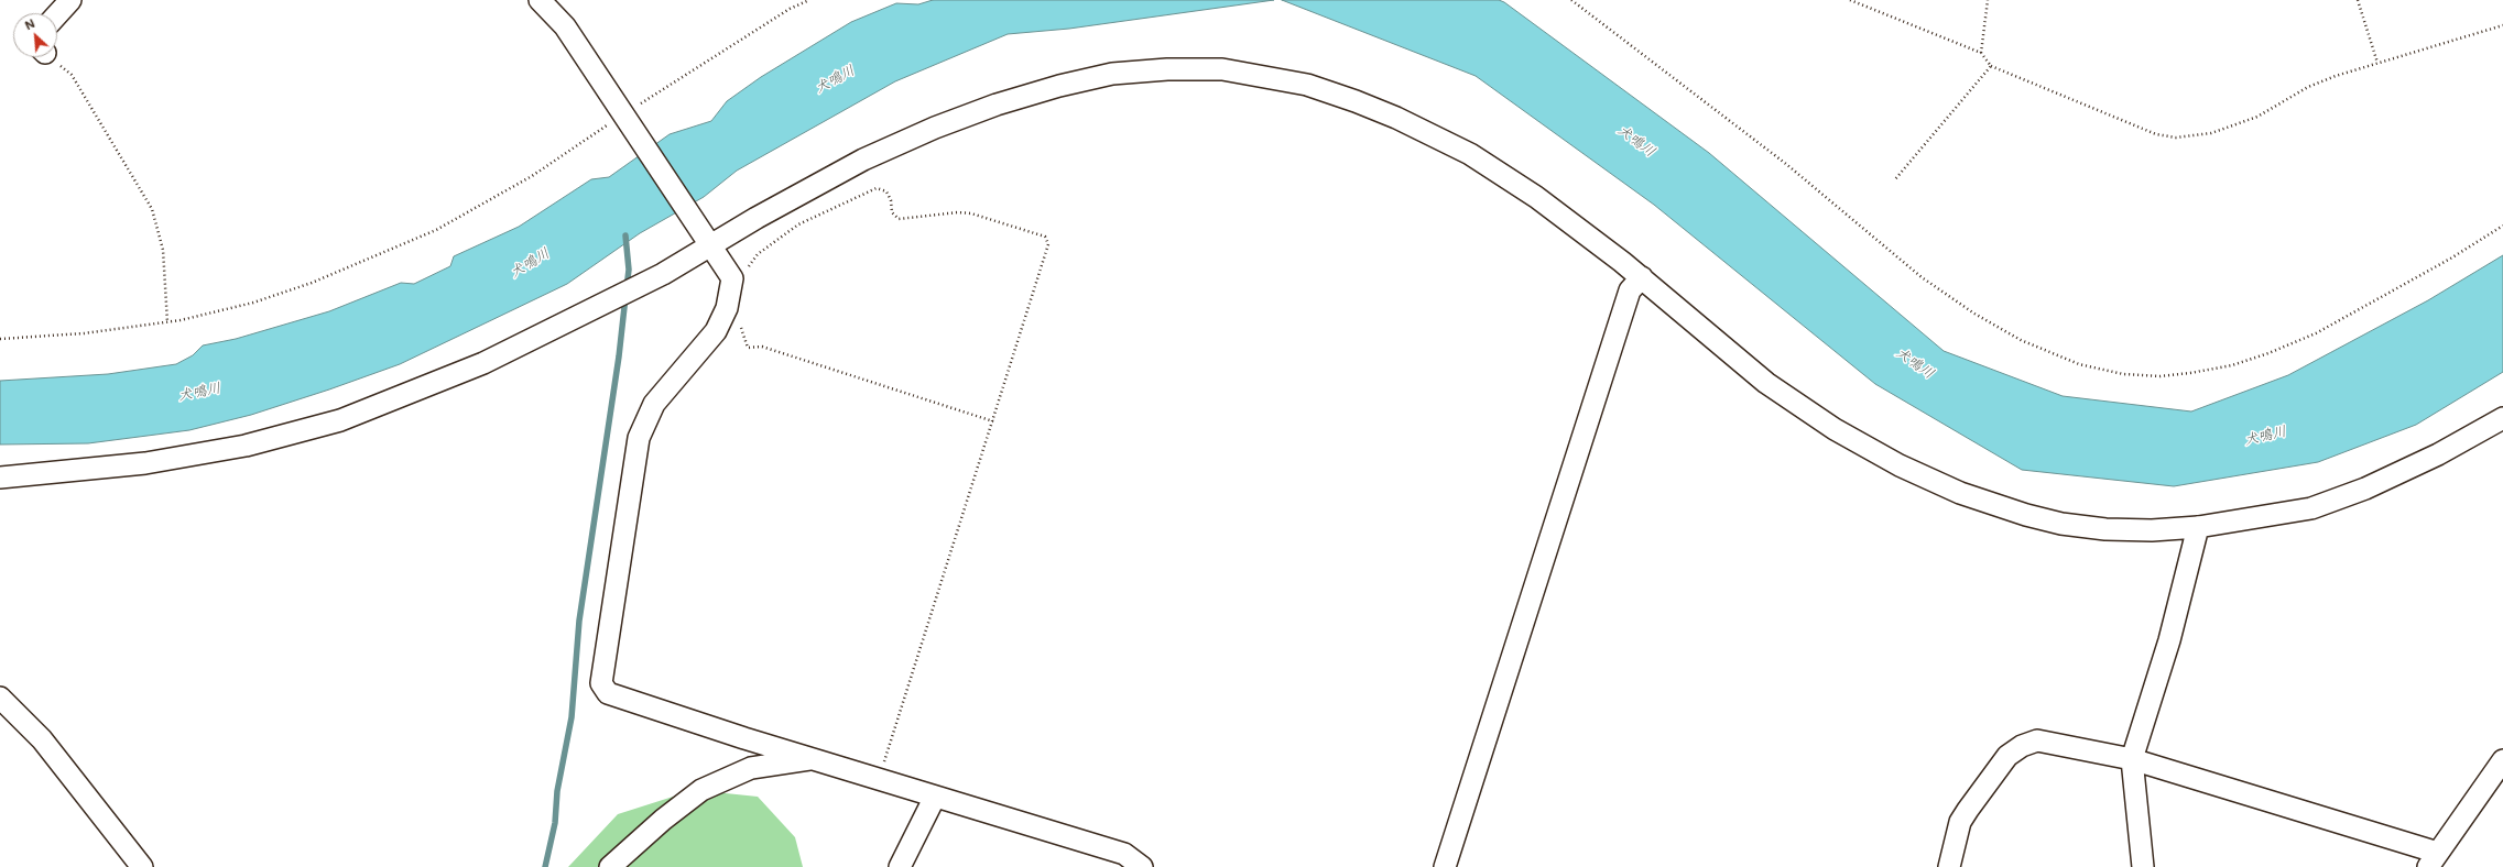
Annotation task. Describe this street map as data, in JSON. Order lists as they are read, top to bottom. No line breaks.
{"water":["犬鳴川"],"north":"top left"}
